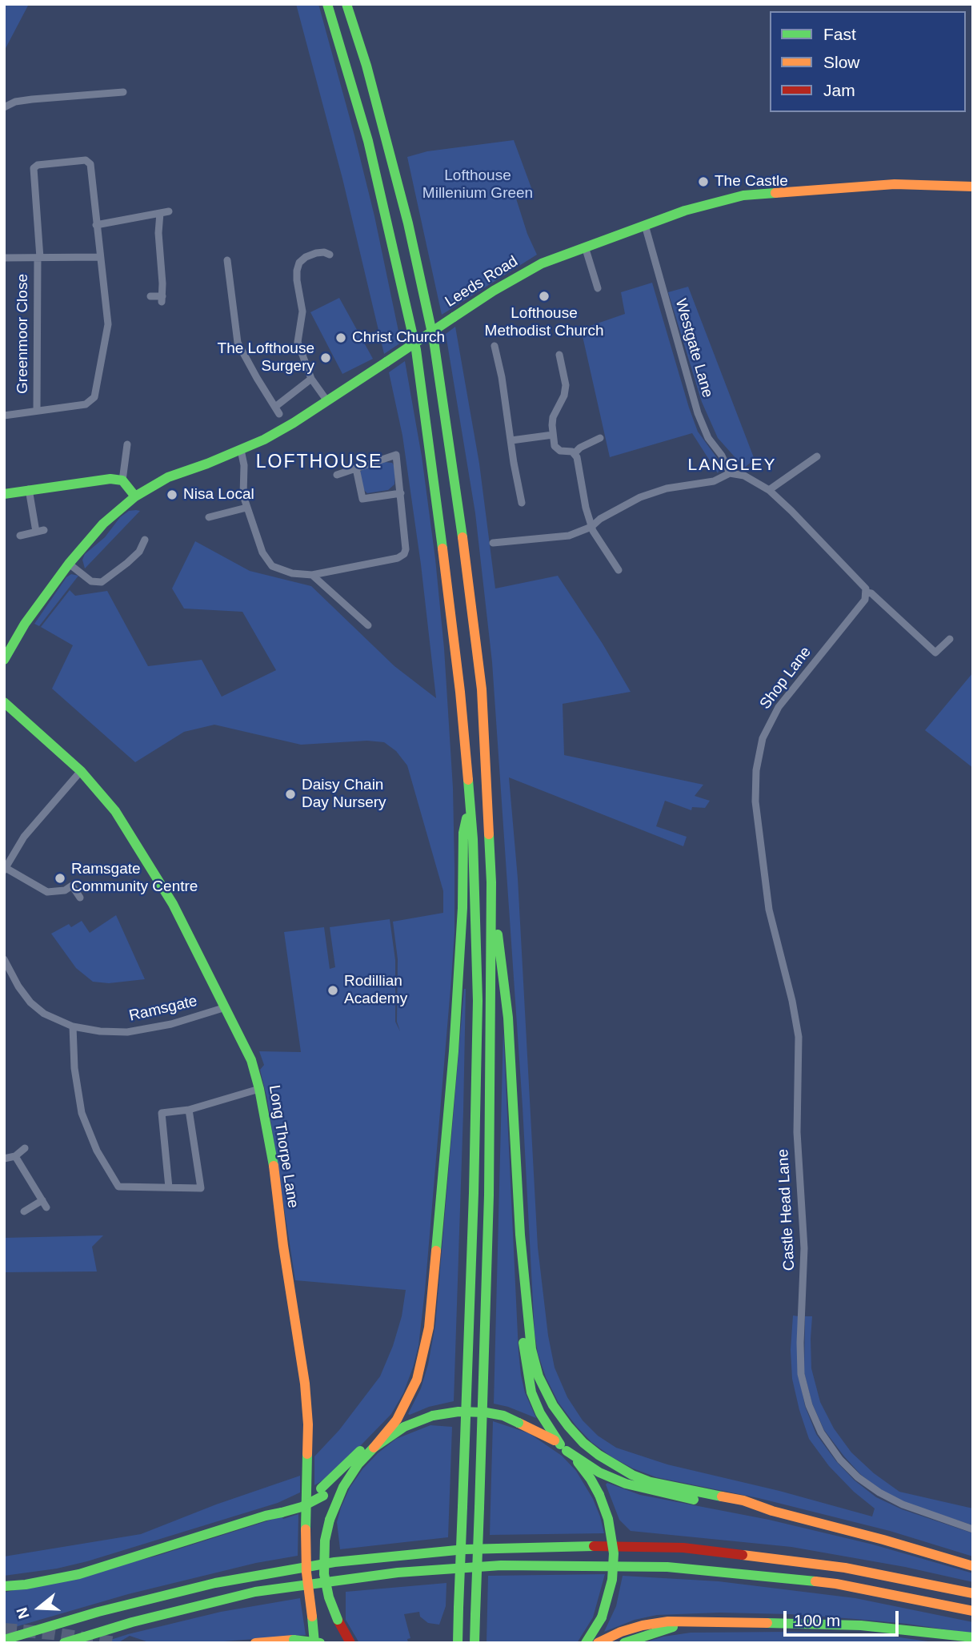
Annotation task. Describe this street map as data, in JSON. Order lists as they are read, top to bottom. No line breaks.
{"streets":{"main road":["Leeds Road","Long Thorpe Lane"],"street":["Greenmoor Close","Westgate Lane","Shop Lane","Ramsgate","Castle Head Lane"]},"crossings":[["Leeds Road","Westgate Lane"],["Shop Lane","Castle Head Lane"],["Ramsgate","Long Thorpe Lane"]],"districts":["LOFTHOUSE","LANGLEY"],"parks":["Lofthouse Millenium Green"],"places":["The Castle","Lofthouse Methodist Church","Christ Church","The Lofthouse Surgery","Nisa Local","Daisy Chain Day Nursery","Ramsgate Community Centre","Rodillian Academy"],"legend":["Fast","Slow","Jam"],"scale_bar":"100 m","north":"left"}
